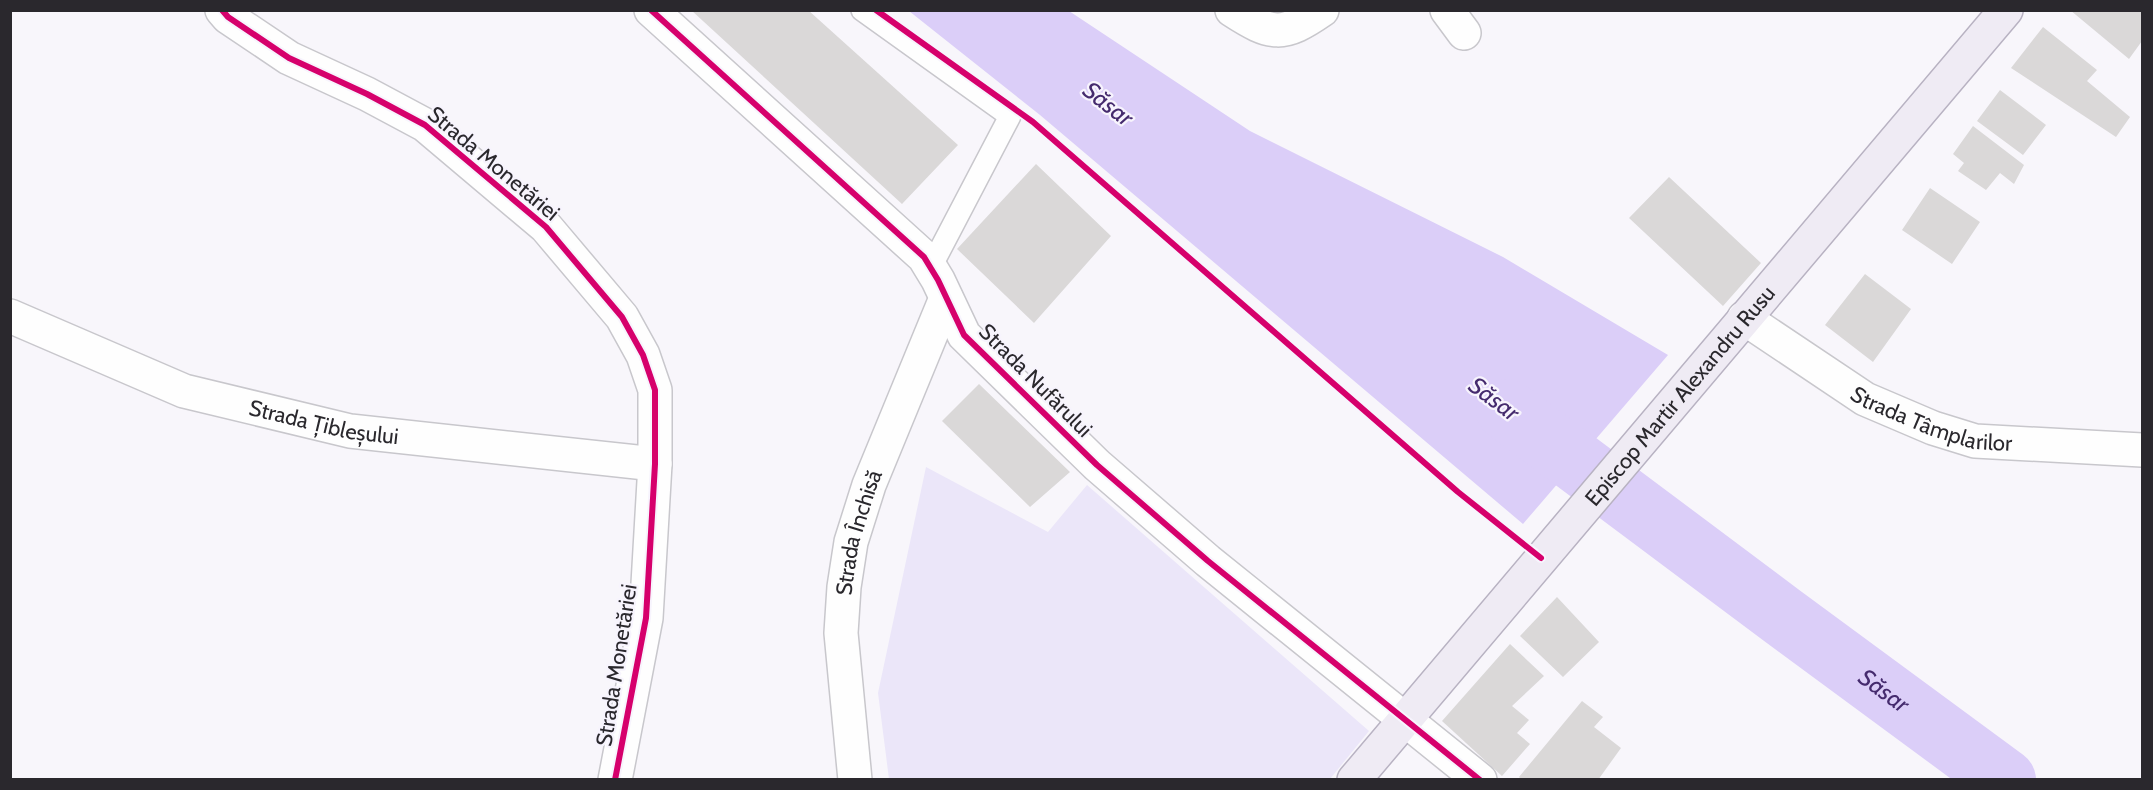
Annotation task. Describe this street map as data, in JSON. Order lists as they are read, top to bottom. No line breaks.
{"streets":{"main road":["Episcop Martir Alexandru Rusu"],"street":["Strada Monetăriei","Strada Nufărului","Strada Tâmplarilor","Strada Țibleșului","Strada Închisă"]},"crossings":[["Strada Monetăriei","Strada Țibleșului"],["Strada Nufărului","Episcop Martir Alexandru Rusu"],["Strada Nufărului","Strada Închisă"],["Episcop Martir Alexandru Rusu","Strada Tâmplarilor"]],"water":["Săsar"]}
